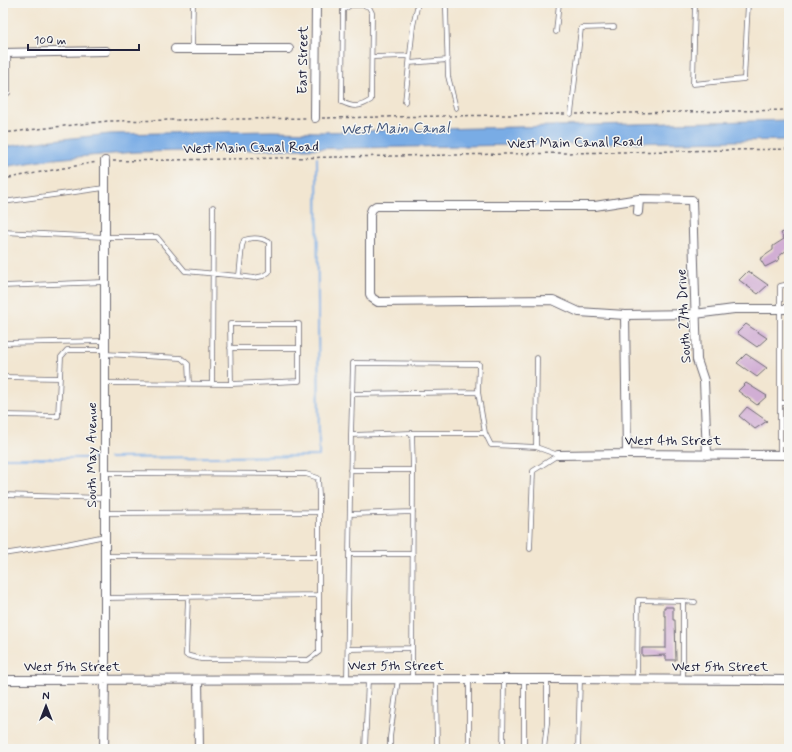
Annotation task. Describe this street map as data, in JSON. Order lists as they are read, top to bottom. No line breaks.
{"streets":{"street":["East Street","South 27th Drive","West 4th Street","South May Avenue","West 5th Street"],"path":["West Main Canal Road"]},"crossings":[["East Street","West Main Canal Road"],["West Main Canal Road","South May Avenue"],["South 27th Drive","West 4th Street"],["South May Avenue","West 5th Street"]],"water":["West Main Canal"],"scale_bar":"100 m","north":"top"}
